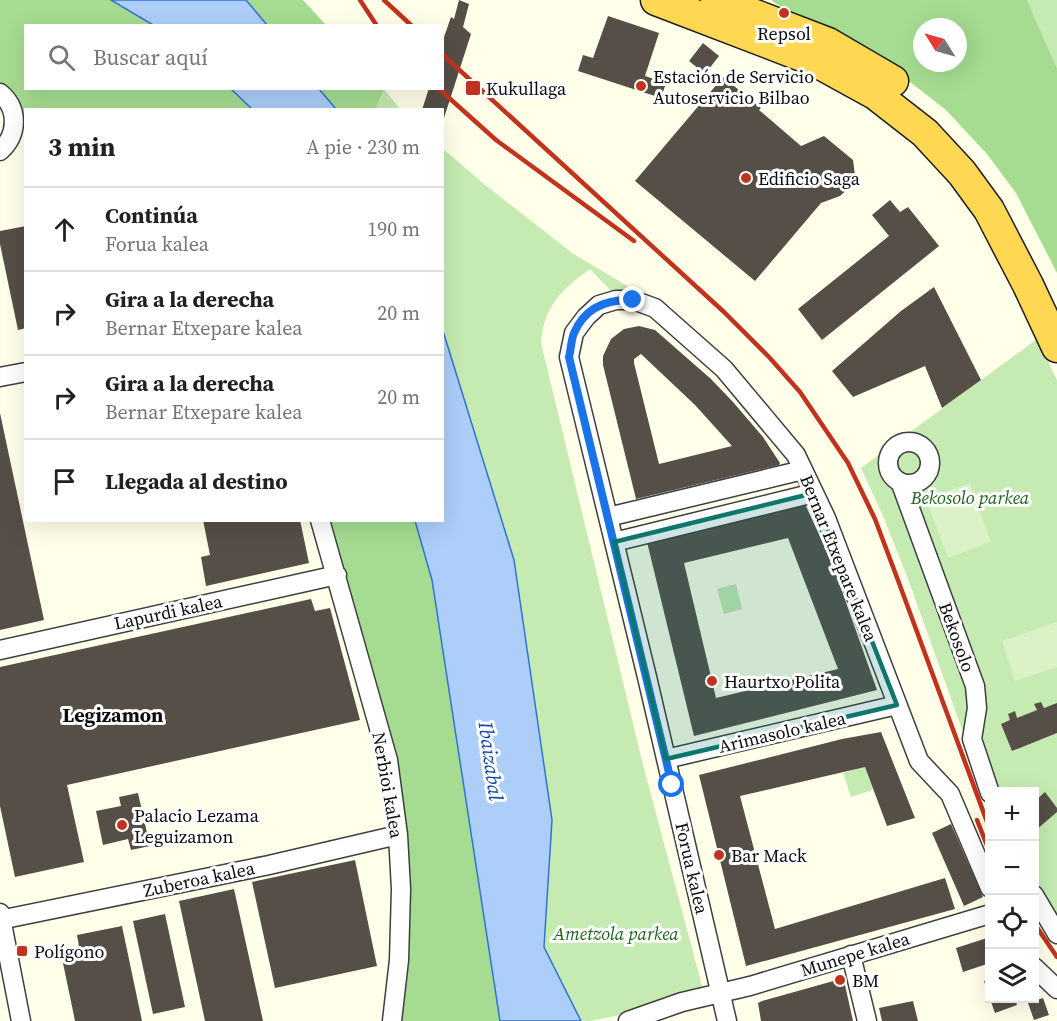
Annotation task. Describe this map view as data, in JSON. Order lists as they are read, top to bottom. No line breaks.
{"streets":{"street":["Bernar Etxepare kalea","Lapurdi kalea","Bekosolo","Arimasolo kalea","Nerbioi kalea","Forua kalea","Zuberoa kalea","Munepe kalea"]},"crossings":[["Bernar Etxepare kalea","Arimasolo kalea"],["Bernar Etxepare kalea","Forua kalea"],["Lapurdi kalea","Nerbioi kalea"],["Arimasolo kalea","Forua kalea"],["Nerbioi kalea","Zuberoa kalea"],["Forua kalea","Munepe kalea"]],"districts":["Legizamon"],"water":["Ibaizabal"],"parks":["Bekosolo parkea","Ametzola parkea"],"places":{"other":["Repsol","Estación de Servicio Autoservicio Bilbao","Edificio Saga","Haurtxo Polita","Palacio Lezama Leguizamon","Bar Mack","BM"],"transit":["Kukullaga","Polígono"]},"north":"top left","page":{"search":"Buscar aquí","heading":["3 min","A pie · 230 m"],"list":[["Continúa","Forua kalea","190 m"],["Gira a la derecha","Bernar Etxepare kalea","20 m"],["Gira a la derecha","Bernar Etxepare kalea","20 m"],"Llegada al destino"],"map_buttons":["+","−"]}}
